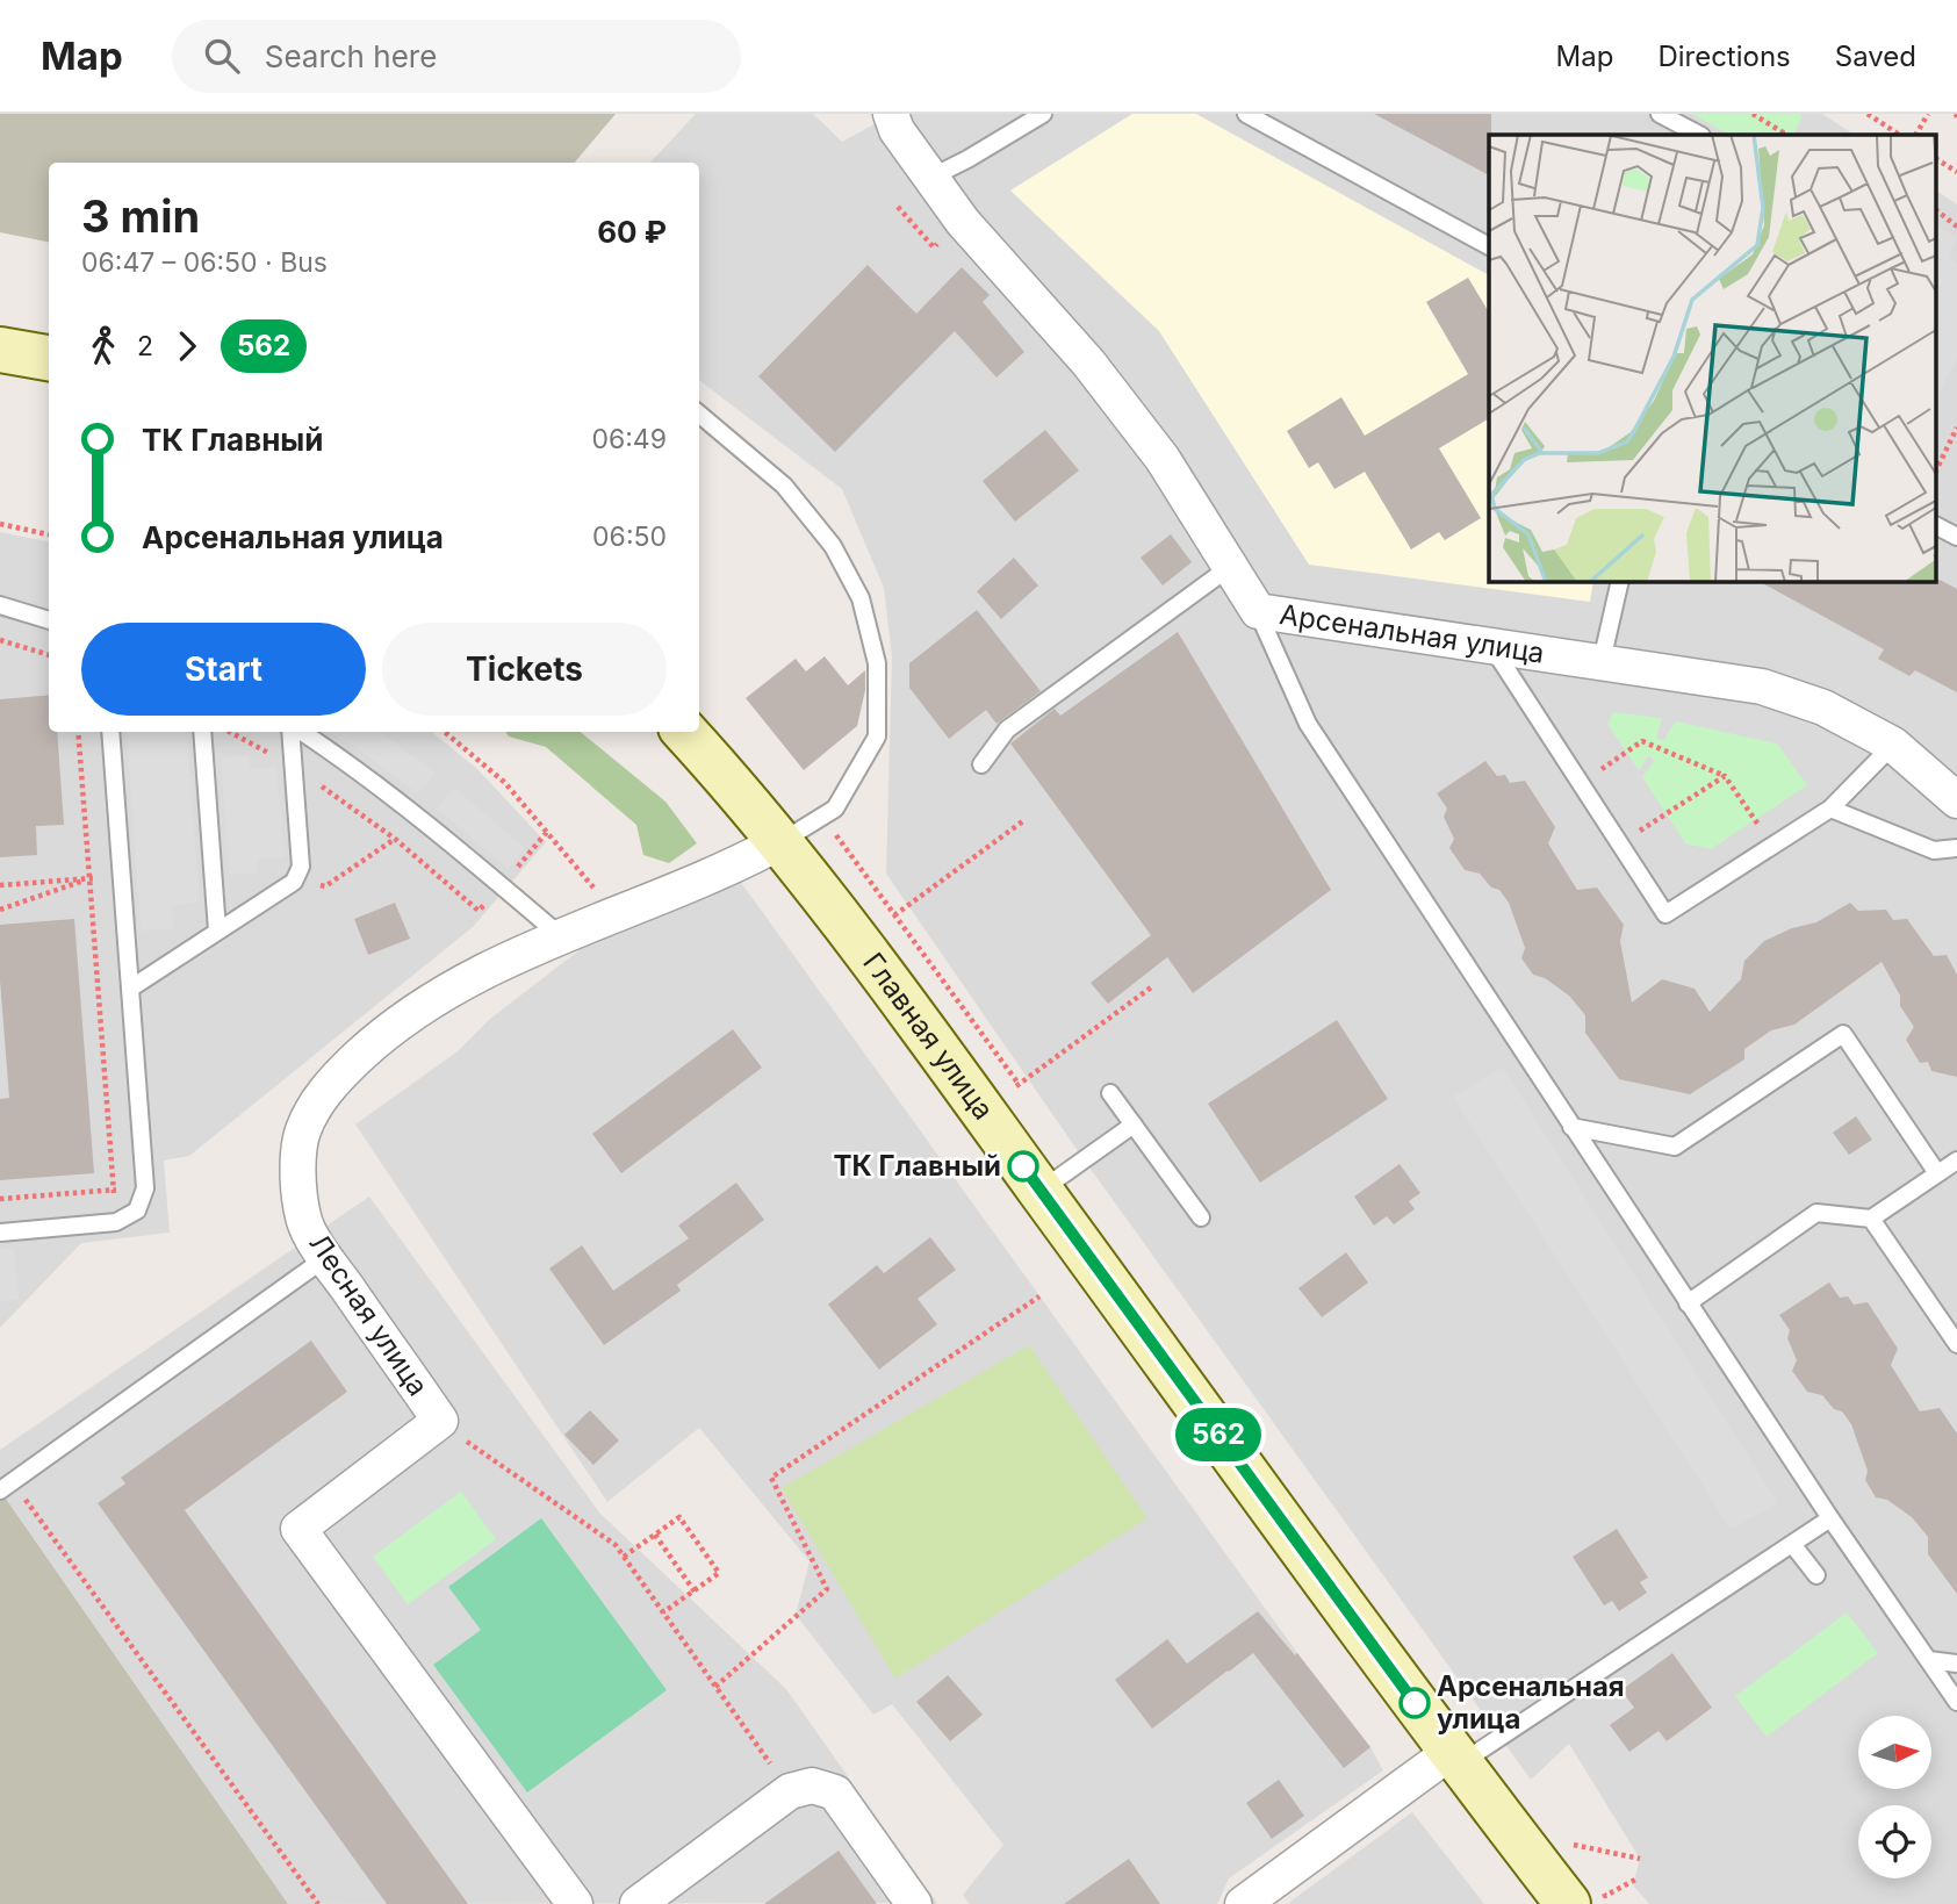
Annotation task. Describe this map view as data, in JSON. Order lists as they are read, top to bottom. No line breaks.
{"streets":{"main road":["Главная улица"],"street":["Арсенальная улица","Лесная улица"]},"crossings":[["Главная улица","Лесная улица"]],"places":["ТК Главный","Арсенальная улица"],"lines":["bus line 562"],"north":"right","page":{"header":"Map","search":"Search here","nav":["Map","Directions","Saved"],"on_map":"562","heading":["3 min","06:47 – 06:50 · Bus","60 ₽"],"legs":["2","562"],"list":[{"name":"ТК Главный","value":"06:49"},{"name":"Арсенальная улица","value":"06:50"}],"buttons":["Start","Tickets"]}}
